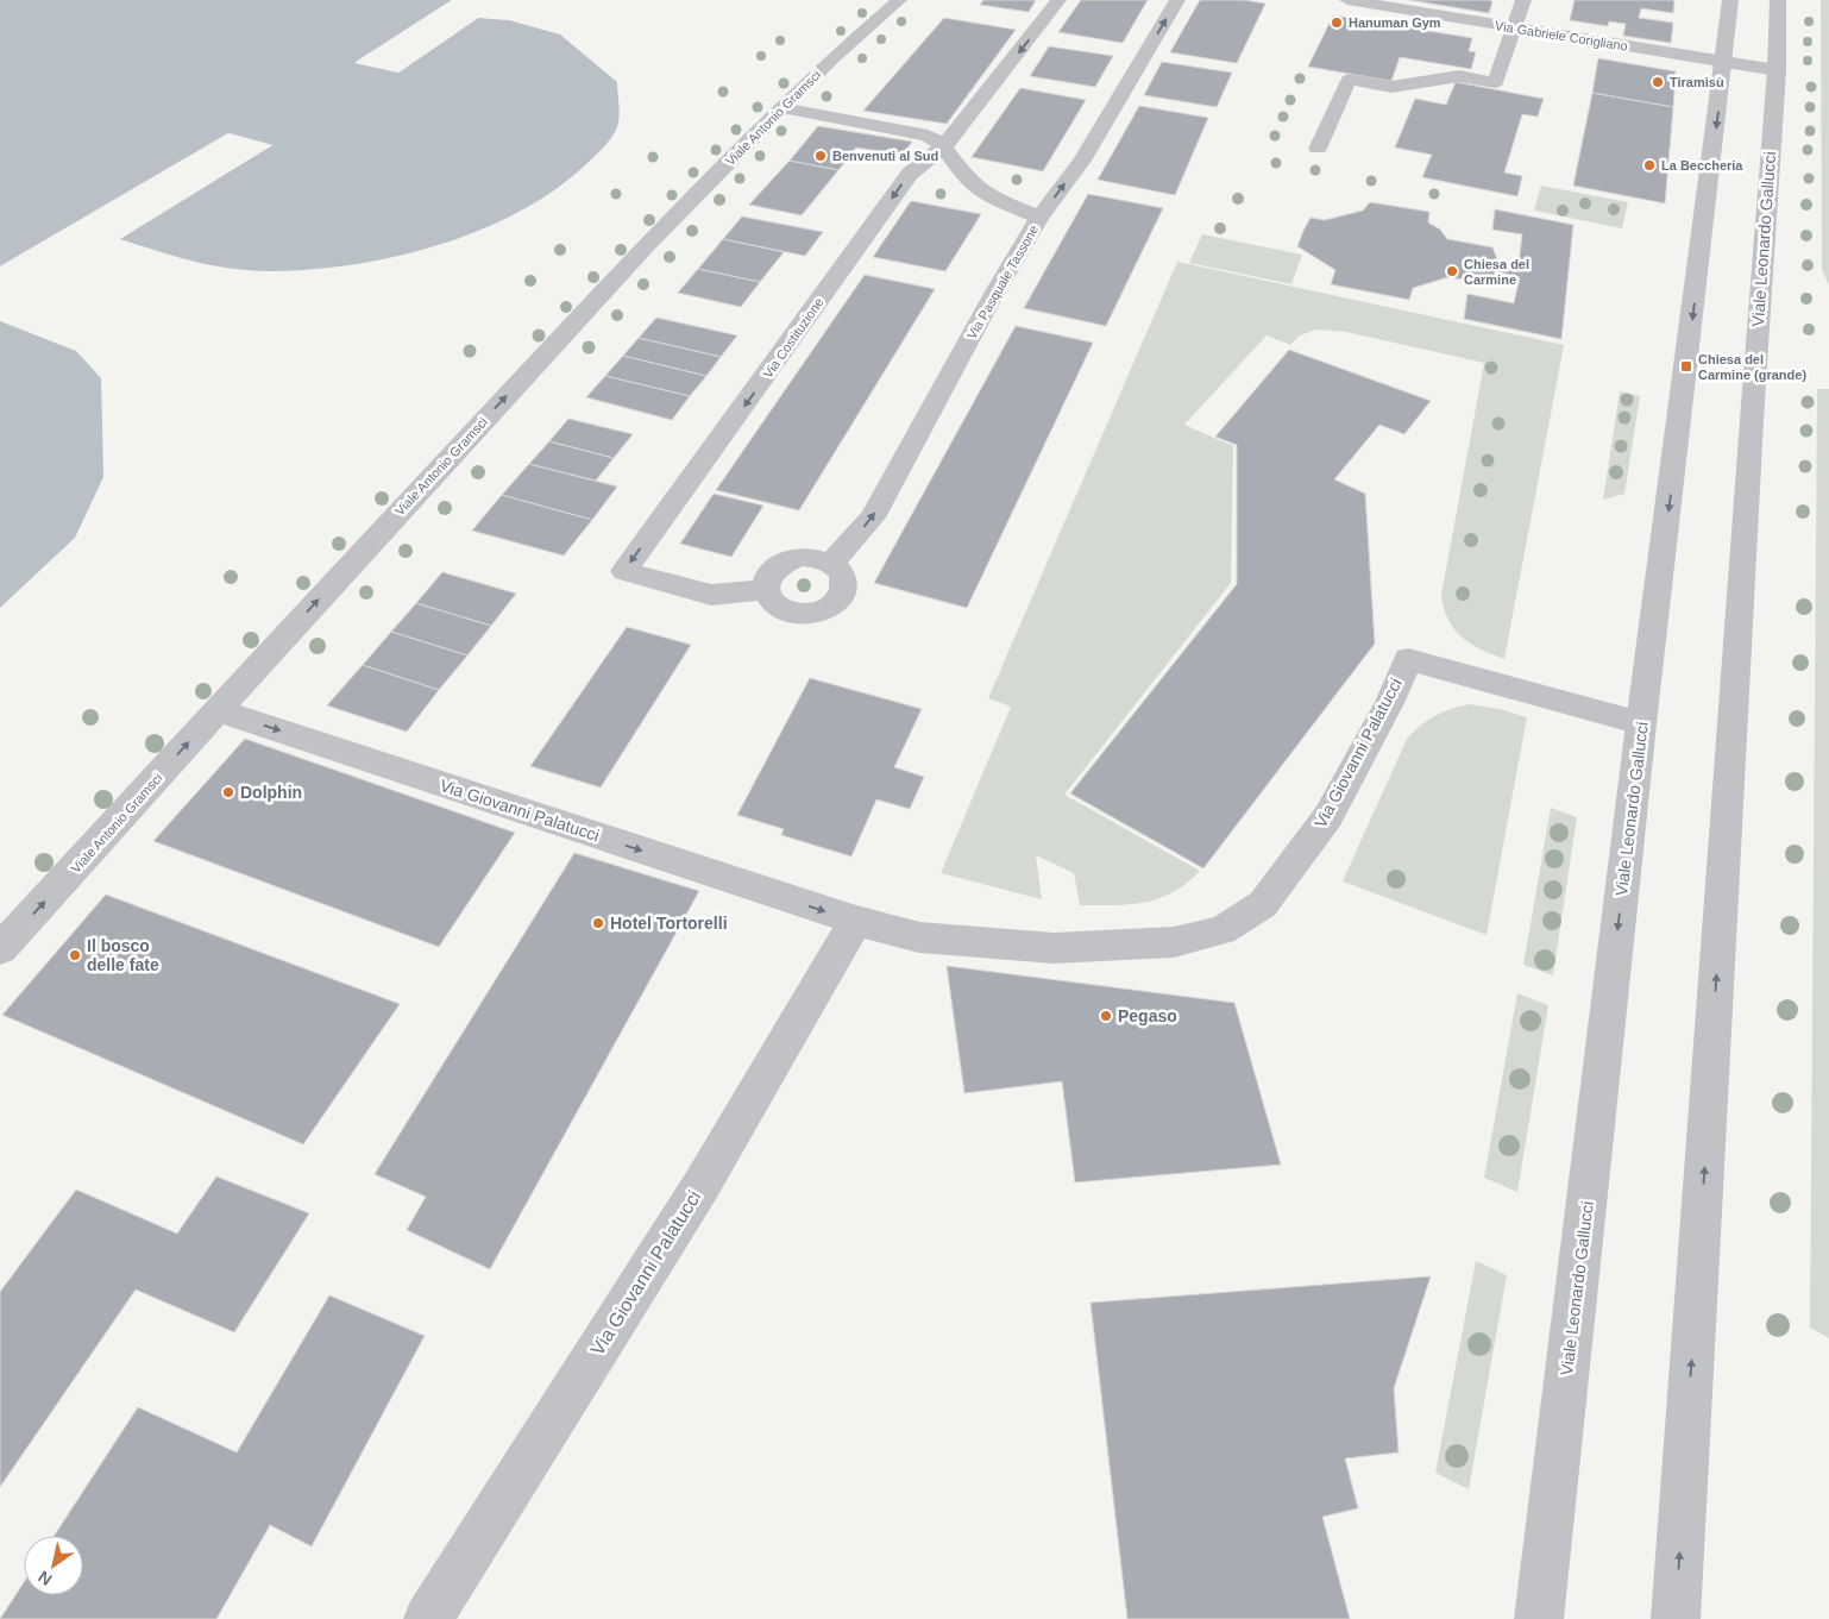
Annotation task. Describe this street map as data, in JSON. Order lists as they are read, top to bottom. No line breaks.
{"streets":{"street":["Via Gabriele Corigliano","Viale Antonio Gramsci","Viale Leonardo Gallucci","Via Pasquale Tassone","Via Costituzione","Via Giovanni Palatucci"]},"crossings":[["Via Gabriele Corigliano","Viale Leonardo Gallucci"],["Viale Antonio Gramsci","Via Giovanni Palatucci"],["Viale Leonardo Gallucci","Via Giovanni Palatucci"],["Via Pasquale Tassone","Via Costituzione"]],"one_way":["Viale Antonio Gramsci","Via Pasquale Tassone"],"places":{"other":["Hanuman Gym","Tiramisù","Benvenuti al Sud","La Beccheria","Chiesa del Carmine","Dolphin","Hotel Tortorelli","Il bosco delle fate","Pegaso"],"transit":["Chiesa del Carmine (grande)"]},"north":"bottom left"}
